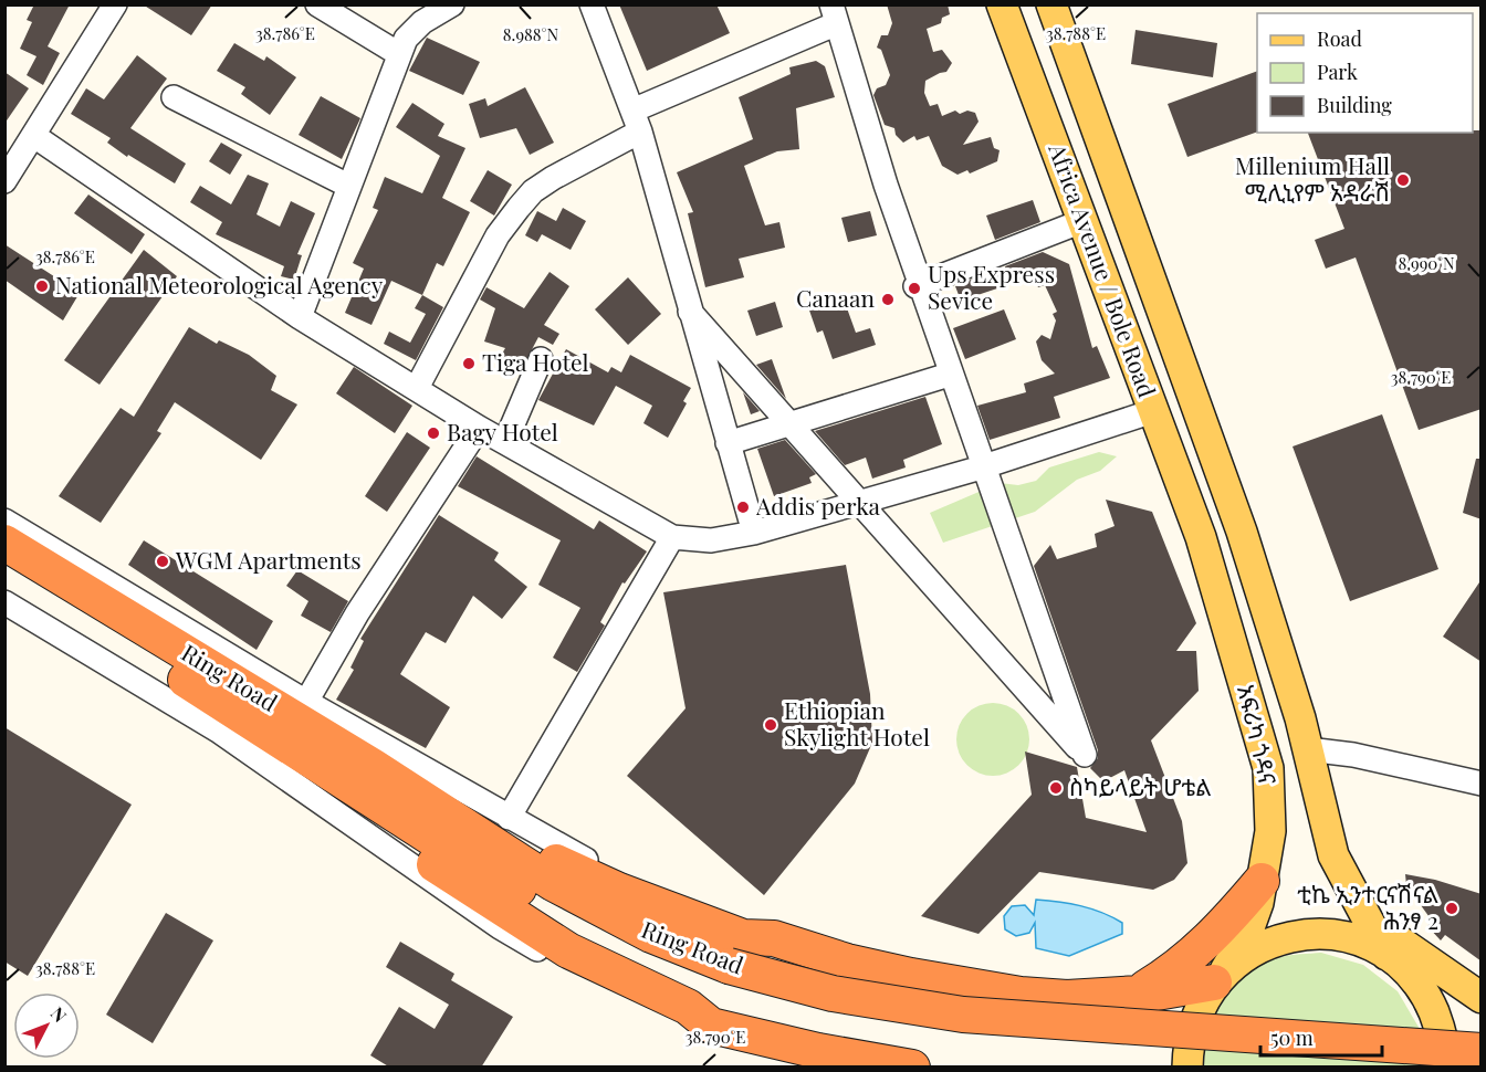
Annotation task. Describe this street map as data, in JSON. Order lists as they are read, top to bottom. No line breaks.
{"streets":{"highway":["Ring Road"],"main road":["Africa Avenue / Bole Road","አፍሪካ ጎዳና"]},"crossings":[["Africa Avenue / Bole Road","አፍሪካ ጎዳና"]],"places":["Millenium Hall ሚሊኒየም አዳራሽ","National Meteorological Agency","Ups Express Sevice","Canaan","Tiga Hotel","Bagy Hotel","Addis perka","WGM Apartments","Ethiopian Skylight Hotel","ስካይላይት ሆቴል","ቲኬ ኢንተርናሽናል ሕንፃ 2"],"legend":["Road","Park","Building"],"scale_bar":"50 m","north":"top right","coordinates":["38.786°E","38.788°E","8.988°N","8.990°N","38.790°E"]}
